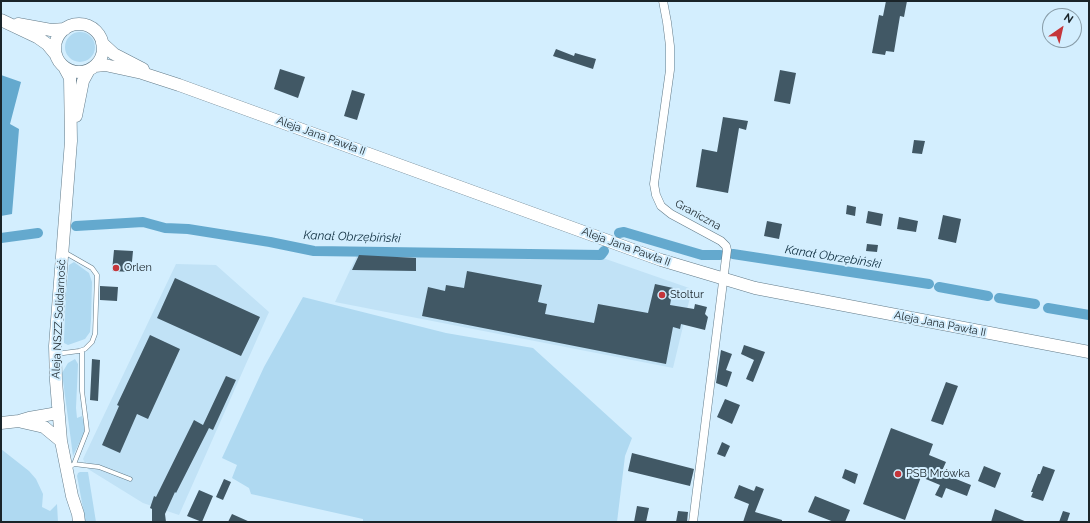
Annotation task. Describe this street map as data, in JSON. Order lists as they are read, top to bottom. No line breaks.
{"streets":{"main road":["Aleja Jana Pawła II","Aleja NSZZ Solidarność"],"street":["Graniczna"]},"crossings":[["Aleja Jana Pawła II","Graniczna"],["Aleja Jana Pawła II","Aleja NSZZ Solidarność"]],"water":["Kanał Obrzębiński"],"places":["Orlen","Stoltur","PSB Mrówka"],"north":"top right"}
